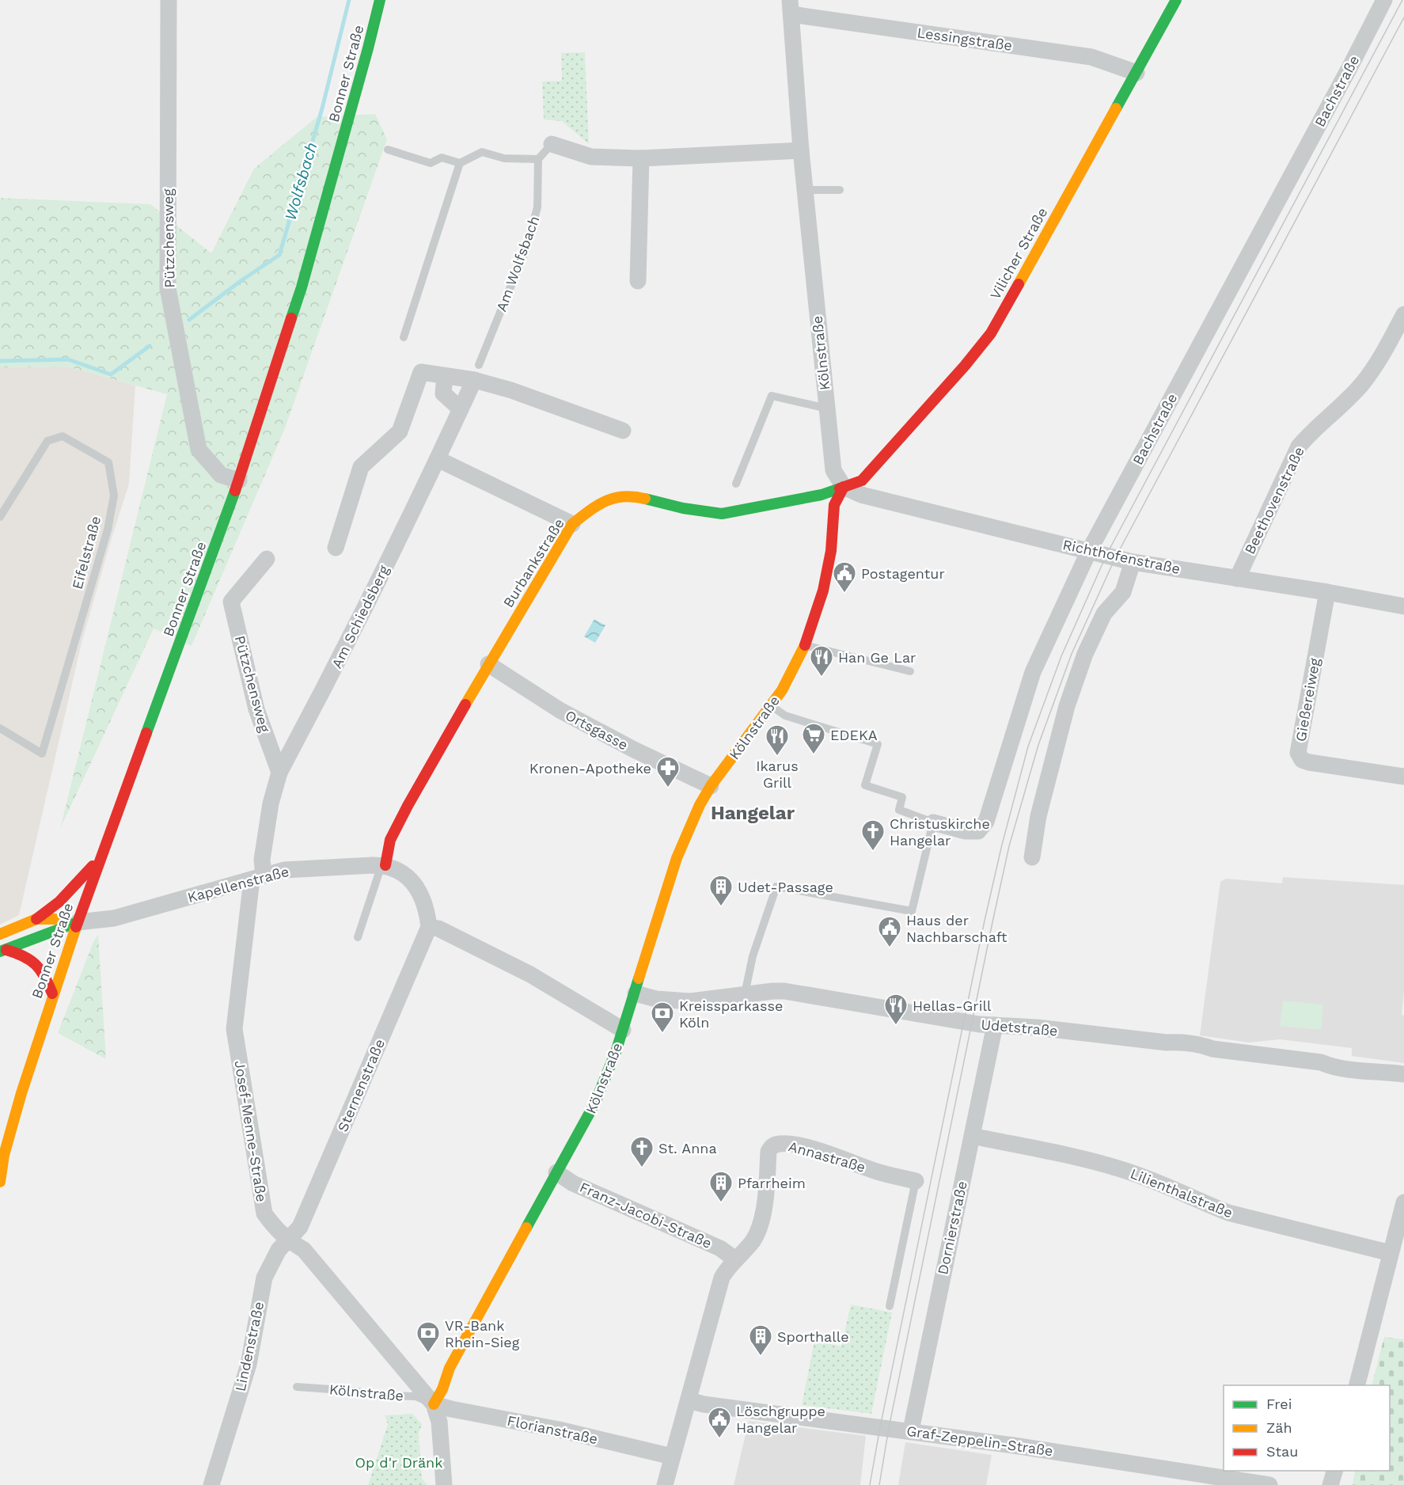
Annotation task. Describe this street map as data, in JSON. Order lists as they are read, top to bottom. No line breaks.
{"streets":{"street":["Lessingstraße","Bonner Straße","Bachstraße","Pützchensweg","Vilicher Straße","Kölnstraße","Beethovenstraße","Richthofenstraße","Burbankstraße","Am Schiedsberg","Gießereiweg","Ortsgasse","Kapellenstraße","Udetstraße","Sternenstraße","Josef-Menne-Straße","Annastraße","Lilienthalstraße","Franz-Jacobi-Straße","Dornierstraße","Lindenstraße","Florianstraße","Graf-Zeppelin-Straße"],"lane":["Am Wolfsbach","Eifelstraße"]},"crossings":[["Lessingstraße","Vilicher Straße"],["Lessingstraße","Kölnstraße"],["Bonner Straße","Pützchensweg"],["Bonner Straße","Kapellenstraße"],["Bachstraße","Richthofenstraße"],["Pützchensweg","Am Schiedsberg"],["Vilicher Straße","Kölnstraße"],["Vilicher Straße","Richthofenstraße"],["Vilicher Straße","Burbankstraße"],["Am Wolfsbach","Am Schiedsberg"],["Kölnstraße","Richthofenstraße"],["Kölnstraße","Burbankstraße"],["Kölnstraße","Ortsgasse"],["Kölnstraße","Udetstraße"],["Kölnstraße","Josef-Menne-Straße"],["Kölnstraße","Franz-Jacobi-Straße"],["Kölnstraße","Florianstraße"],["Beethovenstraße","Richthofenstraße"],["Richthofenstraße","Burbankstraße"],["Richthofenstraße","Gießereiweg"],["Burbankstraße","Ortsgasse"],["Burbankstraße","Kapellenstraße"],["Kapellenstraße","Josef-Menne-Straße"],["Udetstraße","Dornierstraße"],["Sternenstraße","Josef-Menne-Straße"],["Sternenstraße","Lindenstraße"],["Josef-Menne-Straße","Lindenstraße"],["Josef-Menne-Straße","Florianstraße"],["Annastraße","Franz-Jacobi-Straße"],["Annastraße","Florianstraße"],["Annastraße","Graf-Zeppelin-Straße"],["Lilienthalstraße","Dornierstraße"],["Dornierstraße","Graf-Zeppelin-Straße"]],"districts":["Hangelar"],"water":["Wolfsbach"],"parks":["Op d'r Dränk"],"places":{"public building":["Postagentur","Haus der Nachbarschaft","Löschgruppe Hangelar"],"restaurant":["Han Ge Lar","Ikarus Grill","Hellas-Grill"],"supermarket":["EDEKA"],"pharmacy":["Kronen-Apotheke"],"church":["Christuskirche Hangelar","St. Anna"],"building":["Udet-Passage","Pfarrheim","Sporthalle"],"bank":["Kreissparkasse Köln","VR-Bank Rhein-Sieg"]},"legend":["Frei","Zäh","Stau"]}
